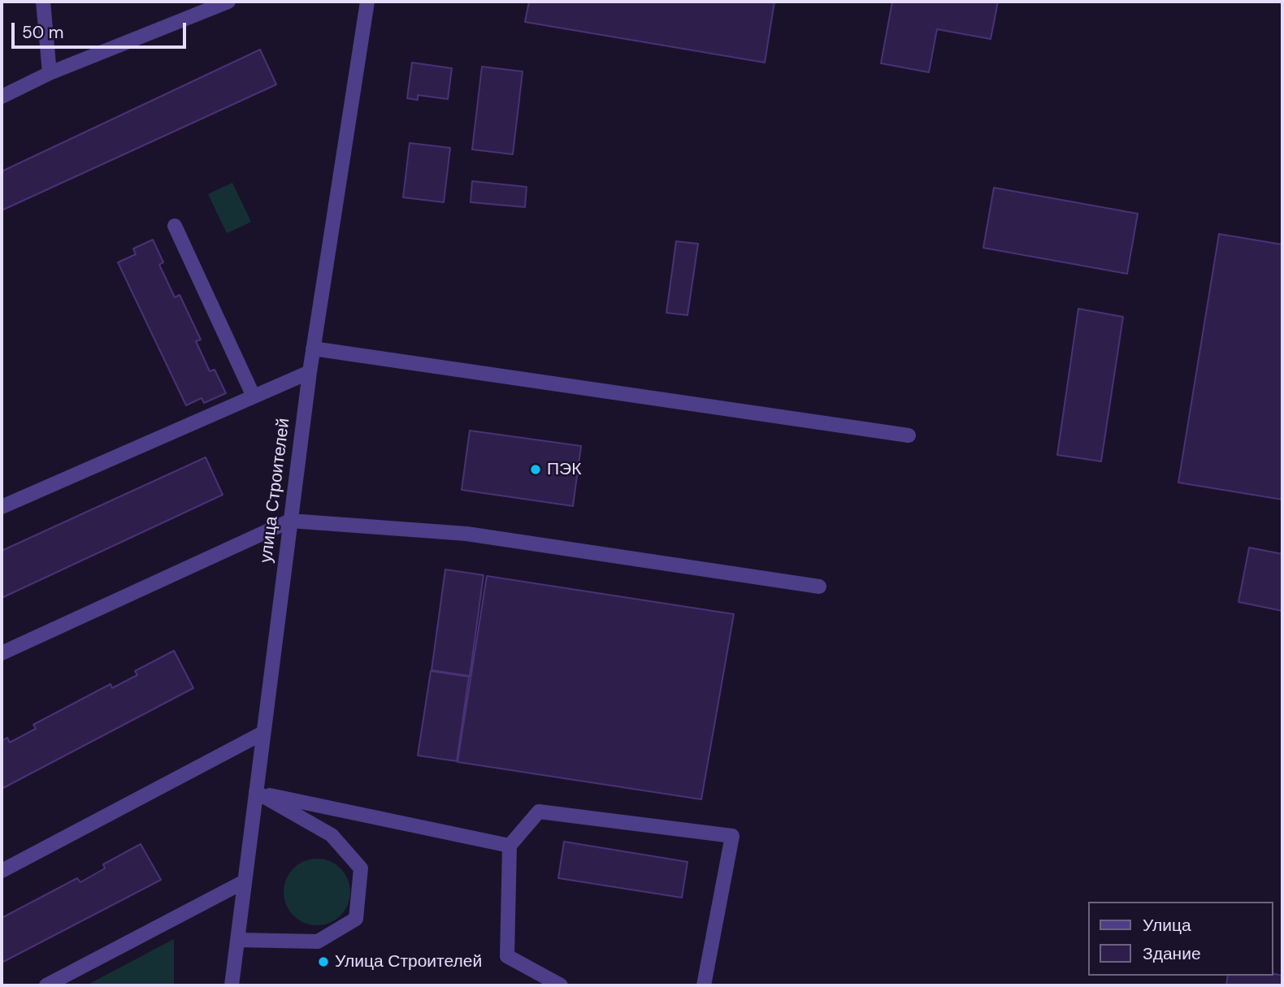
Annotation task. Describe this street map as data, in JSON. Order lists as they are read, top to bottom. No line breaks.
{"streets":{"street":["улица Строителей"]},"places":["ПЭК","Улица Строителей"],"legend":["Улица","Здание"],"scale_bar":"50 m"}
